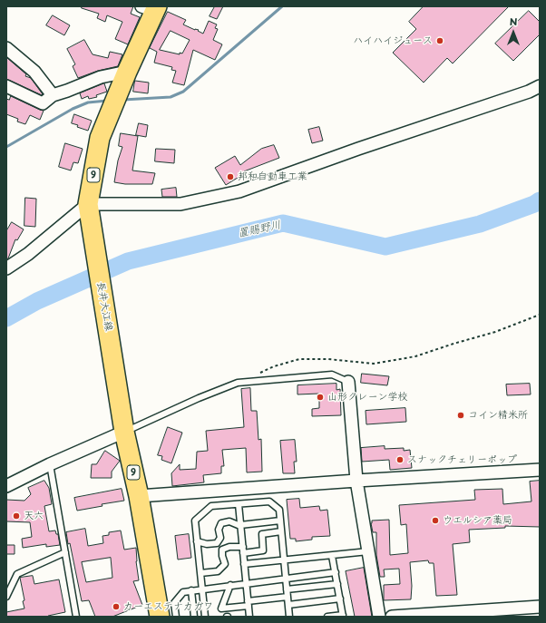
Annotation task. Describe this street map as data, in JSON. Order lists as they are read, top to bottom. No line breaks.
{"streets":{"main road":["9","長井大江線"]},"water":["置賜野川"],"places":["ハイハイジュース","邦和自動車工業","山形クレーン学校","コイン精米所","スナックチェリーポップ","天六","ウエルシア薬局","カーエステナカガワ"],"north":"top"}
